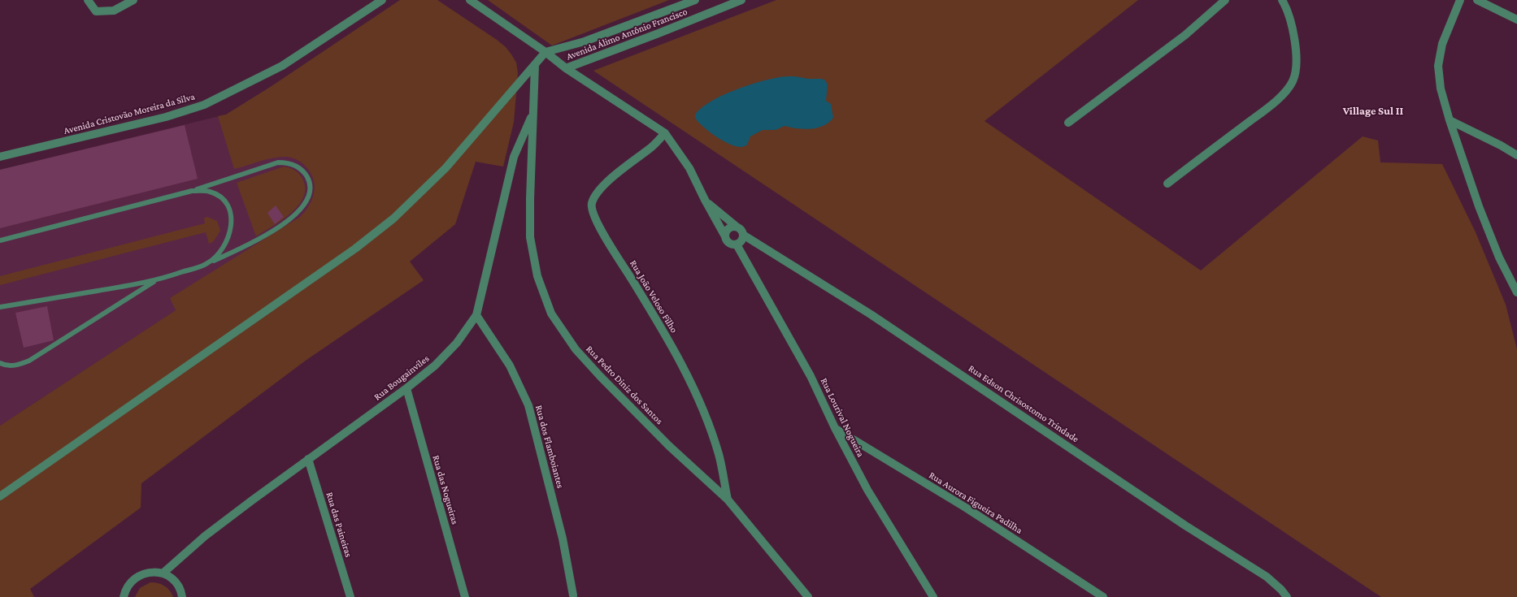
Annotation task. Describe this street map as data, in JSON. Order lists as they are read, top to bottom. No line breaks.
{"streets":{"street":["Avenida Álimo Antônio Francisco","Avenida Cristovão Moreira da Silva","Rua João Veloso Filho","Rua Bougainviles","Rua Pedro Diniz dos Santos","Rua Edson Chrisostomo Trindade","Rua Lourival Nogueira","Rua dos Flamboiantes","Rua das Nogueiras","Rua Aurora Figueira Padilha","Rua das Paineiras"]},"crossings":[["Rua João Veloso Filho","Rua Pedro Diniz dos Santos"],["Rua Bougainviles","Rua Pedro Diniz dos Santos"],["Rua Bougainviles","Rua dos Flamboiantes"],["Rua Bougainviles","Rua das Nogueiras"],["Rua Bougainviles","Rua das Paineiras"],["Rua Edson Chrisostomo Trindade","Rua Lourival Nogueira"],["Rua Lourival Nogueira","Rua Aurora Figueira Padilha"]],"districts":["Village Sul II"]}
